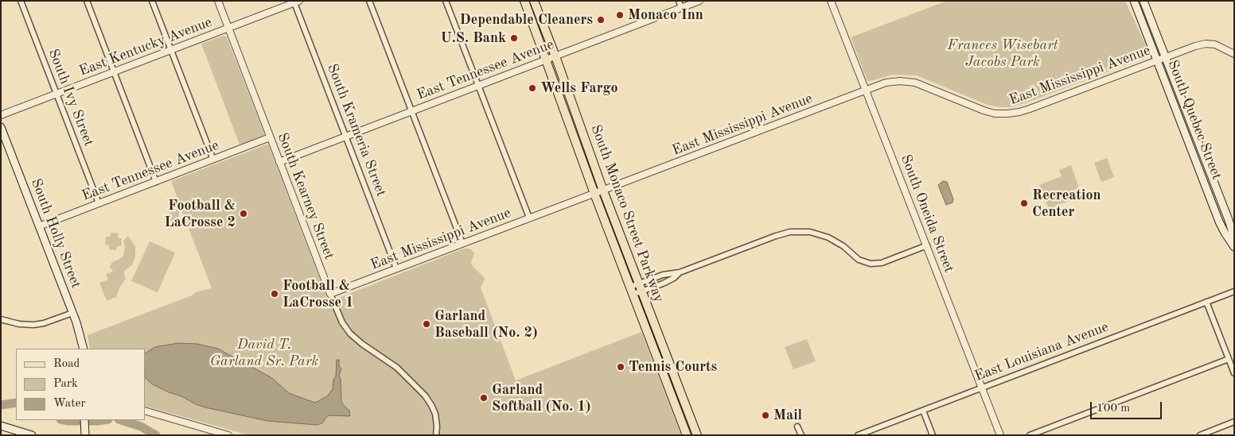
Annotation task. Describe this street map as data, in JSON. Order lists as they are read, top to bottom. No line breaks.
{"streets":{"main road":["South Quebec Street","South Monaco Street Parkway","South Holly Street"],"street":["East Kentucky Avenue","East Tennessee Avenue","East Mississippi Avenue","South Ivy Street","South Krameria Street","South Kearney Street","South Oneida Street","East Louisiana Avenue"]},"crossings":[["East Kentucky Avenue","South Ivy Street"],["East Kentucky Avenue","South Krameria Street"],["East Kentucky Avenue","South Kearney Street"],["East Tennessee Avenue","South Ivy Street"],["East Tennessee Avenue","South Krameria Street"],["East Tennessee Avenue","South Kearney Street"],["East Tennessee Avenue","South Monaco Street Parkway"],["East Tennessee Avenue","South Holly Street"],["East Mississippi Avenue","South Quebec Street"],["East Mississippi Avenue","South Krameria Street"],["East Mississippi Avenue","South Kearney Street"],["East Mississippi Avenue","South Monaco Street Parkway"],["East Mississippi Avenue","South Oneida Street"],["South Oneida Street","East Louisiana Avenue"]],"parks":["Frances Wisebart Jacobs Park","David T. Garland Sr. Park"],"places":["Monaco Inn","Dependable Cleaners","U.S. Bank","Wells Fargo","Recreation Center","Football & LaCrosse 2","Football & LaCrosse 1","Garland Baseball (No. 2)","Tennis Courts","Garland Softball (No. 1)","Mail"],"legend":["Road","Park","Water"],"scale_bar":"100 m"}
